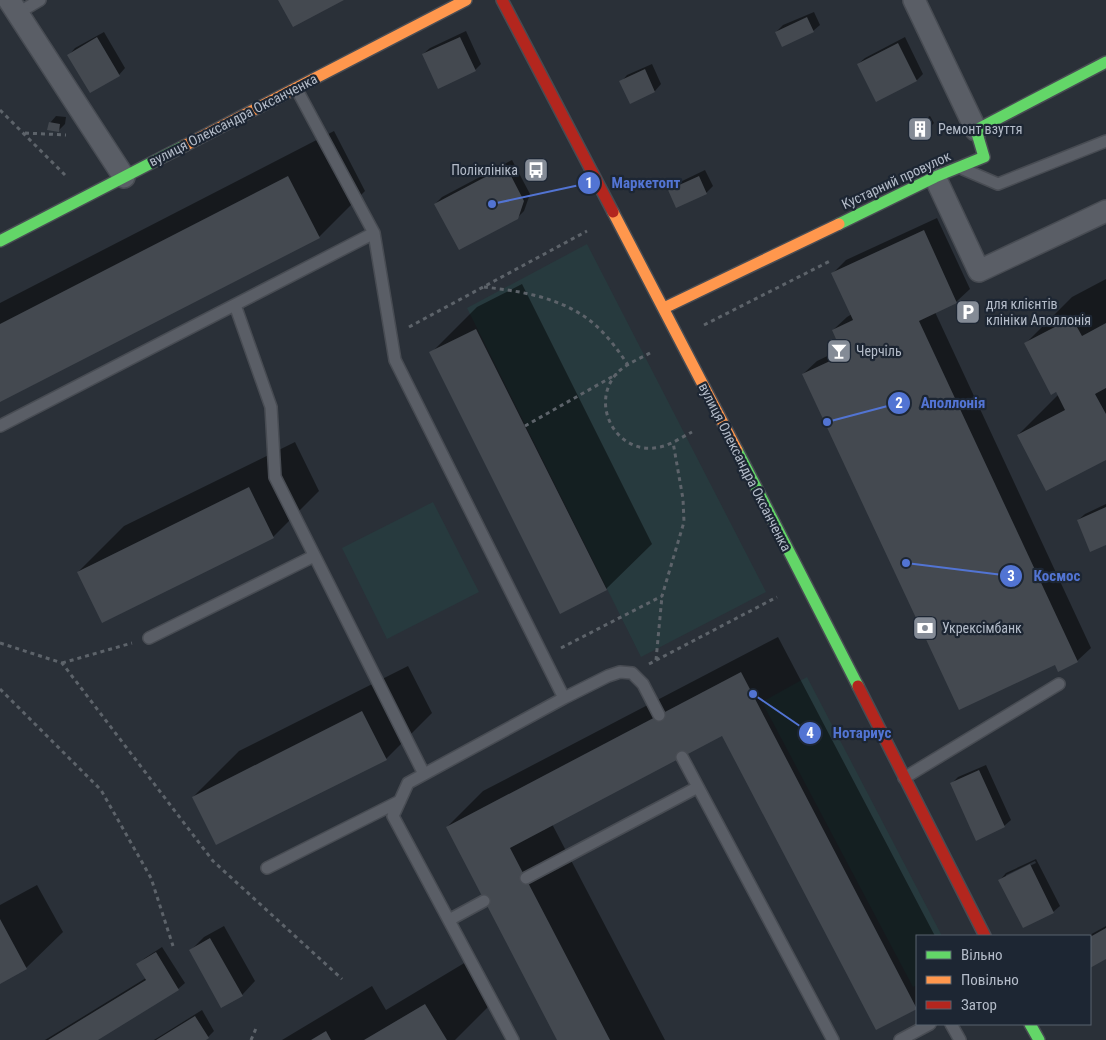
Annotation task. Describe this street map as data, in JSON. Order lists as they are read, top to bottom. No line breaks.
{"streets":{"street":["вулиця Олександра Оксанченка","Кустарний провулок"]},"crossings":[["вулиця Олександра Оксанченка","Кустарний провулок"]],"places":{"building":["Ремонт взуття"],"bus stop":["Поліклініка"],"other":["Маркетопт","Аполлонія","Космос","Нотариус"],"parking":["для клієнтів клініки Аполлонія"],"bar":["Черчіль"],"bank":["Укрексімбанк"]},"legend":["Вільно","Повільно","Затор"]}
